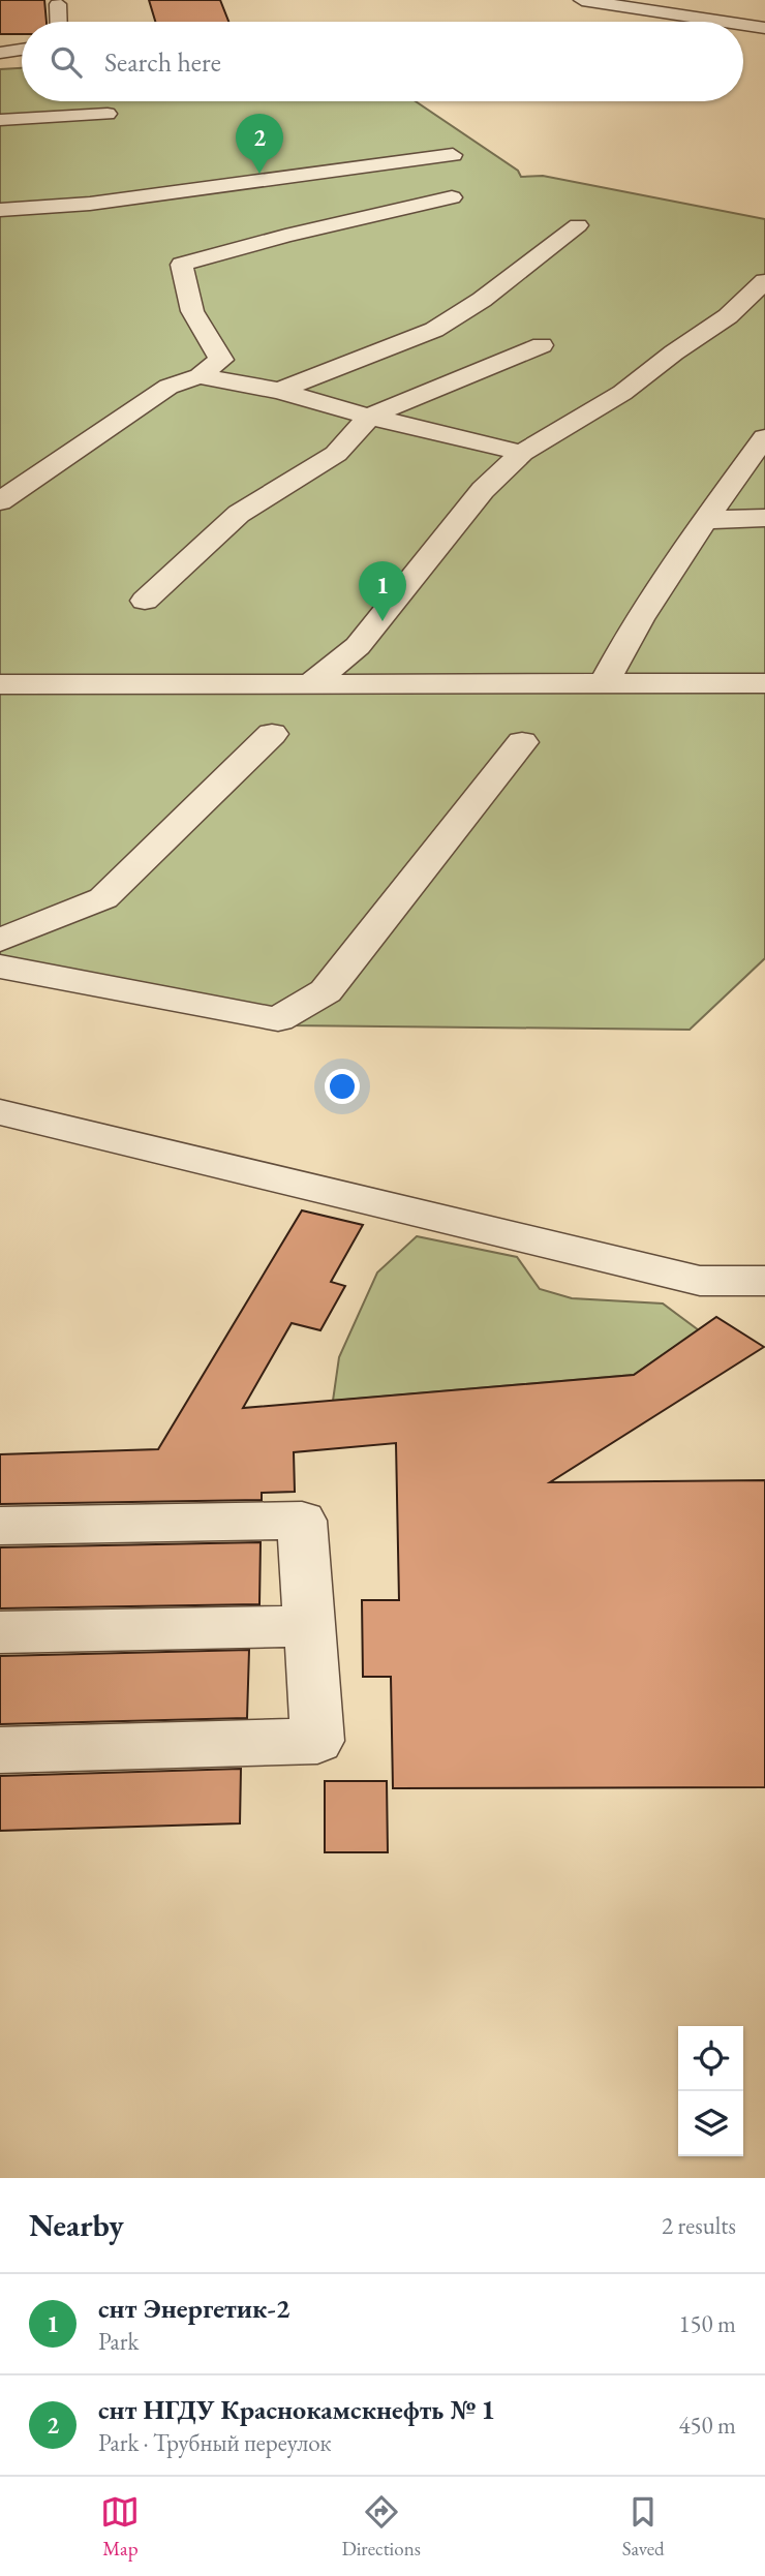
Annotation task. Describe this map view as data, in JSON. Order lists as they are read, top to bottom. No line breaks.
{"page":{"search":"Search here","pins":["2","1"],"heading":["Nearby","2 results"],"list":[{"mark":"1","name":"снт Энергетик-2","note":"Park","value":"150 m"},{"mark":"2","name":"снт НГДУ Краснокамскнефть № 1","note":"Park · Трубный переулок","value":"450 m"}],"nav":["Map","Directions","Saved"]}}
